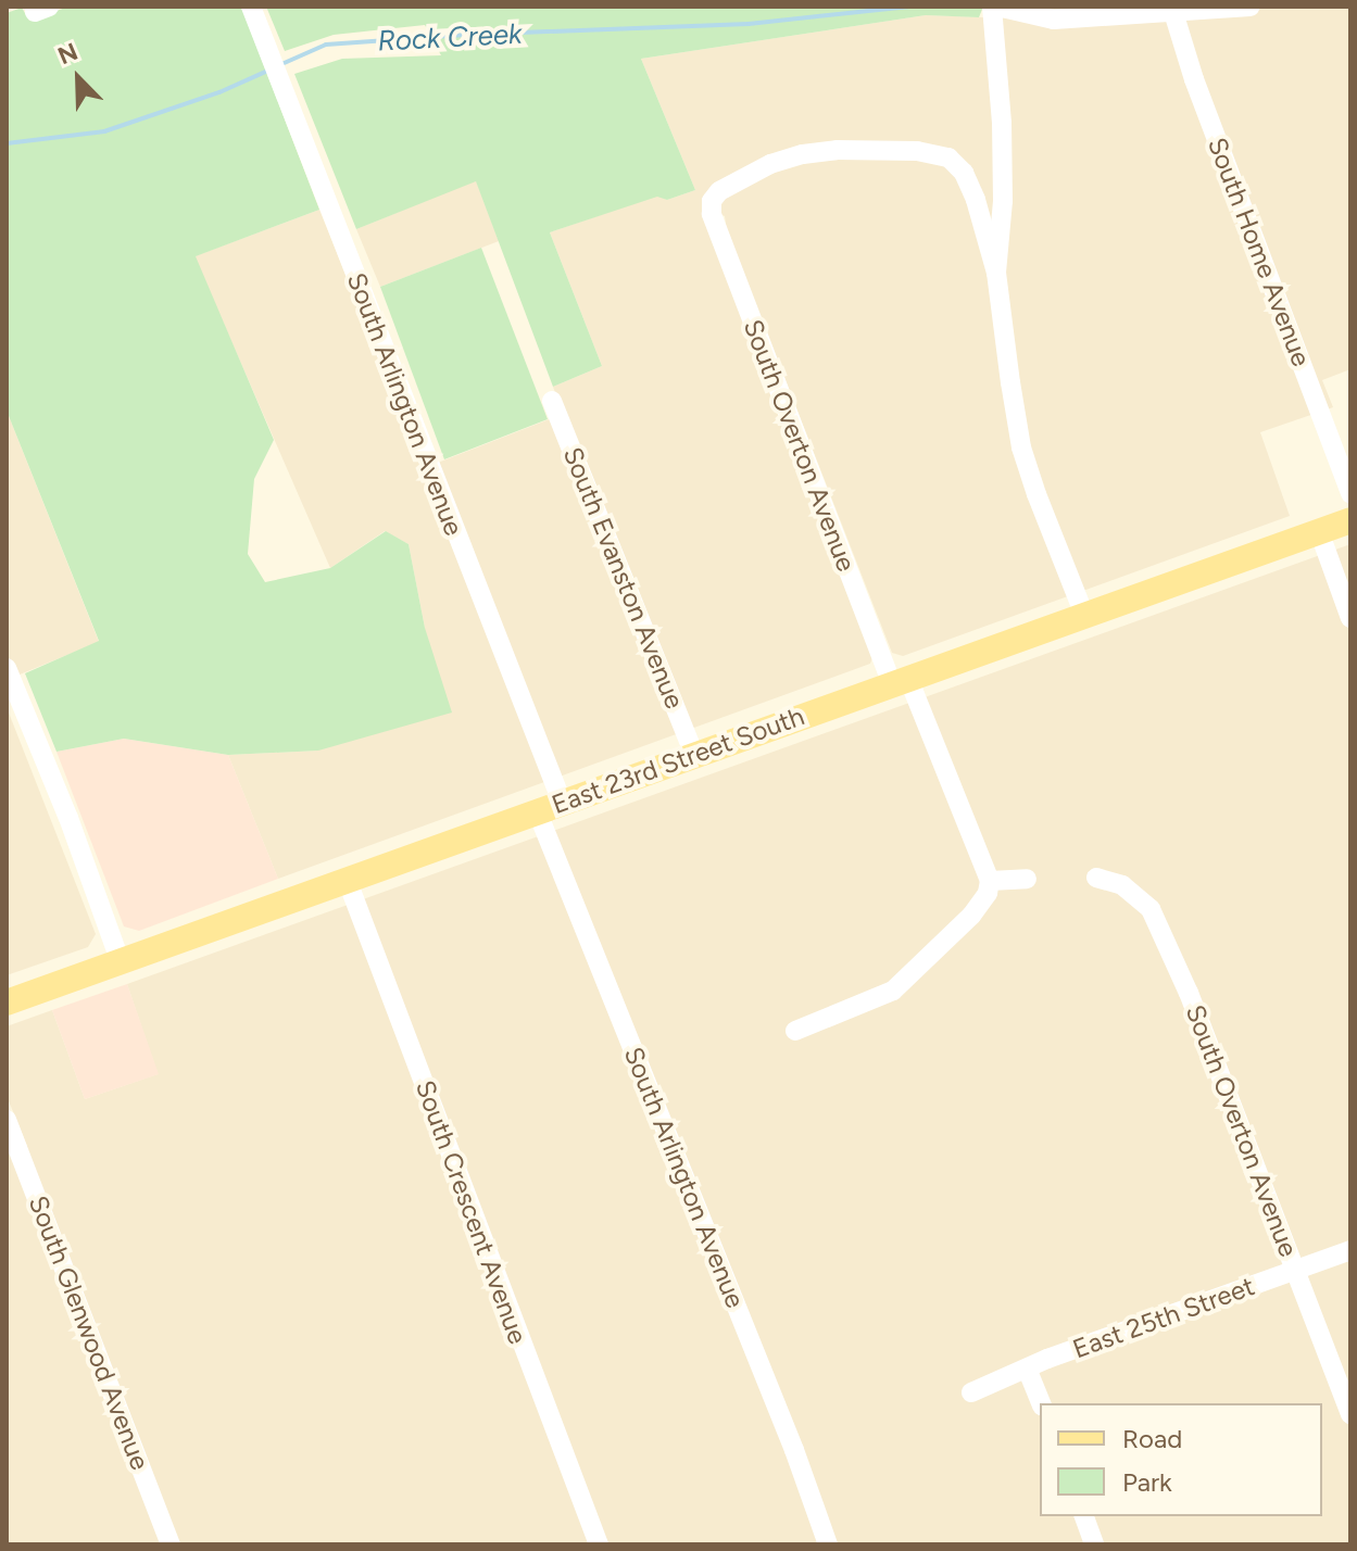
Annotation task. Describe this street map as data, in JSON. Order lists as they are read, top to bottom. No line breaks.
{"streets":{"main road":["East 23rd Street South"],"street":["South Home Avenue","South Arlington Avenue","South Overton Avenue","South Evanston Avenue","South Crescent Avenue","East 25th Street","South Glenwood Avenue"]},"crossings":[["South Arlington Avenue","East 23rd Street South"],["South Overton Avenue","East 23rd Street South"],["South Overton Avenue","East 25th Street"],["South Evanston Avenue","East 23rd Street South"],["East 23rd Street South","South Crescent Avenue"]],"water":["Rock Creek"],"legend":["Road","Park"],"north":"top left"}
